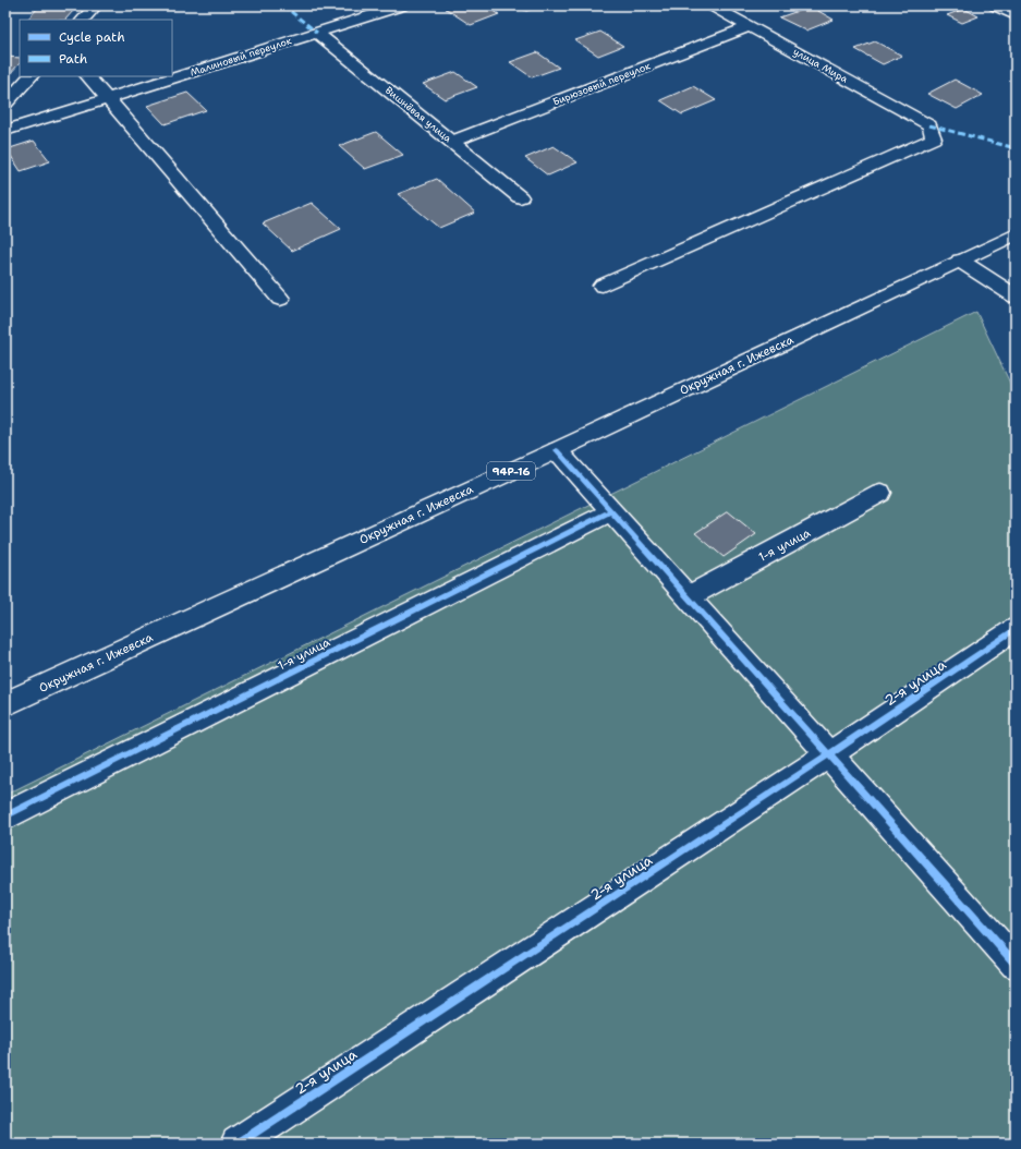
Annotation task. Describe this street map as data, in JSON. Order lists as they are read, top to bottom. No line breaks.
{"streets":{"street":["Малиновый переулок","улица Мира","Бирюзовый переулок","Вишнёвая улица","Окружная г. Ижевска","94Р-16","1-я улица","2-я улица"]},"crossings":[["Малиновый переулок","Вишнёвая улица"],["улица Мира","Бирюзовый переулок"],["Бирюзовый переулок","Вишнёвая улица"]],"legend":["Cycle path","Path"]}
